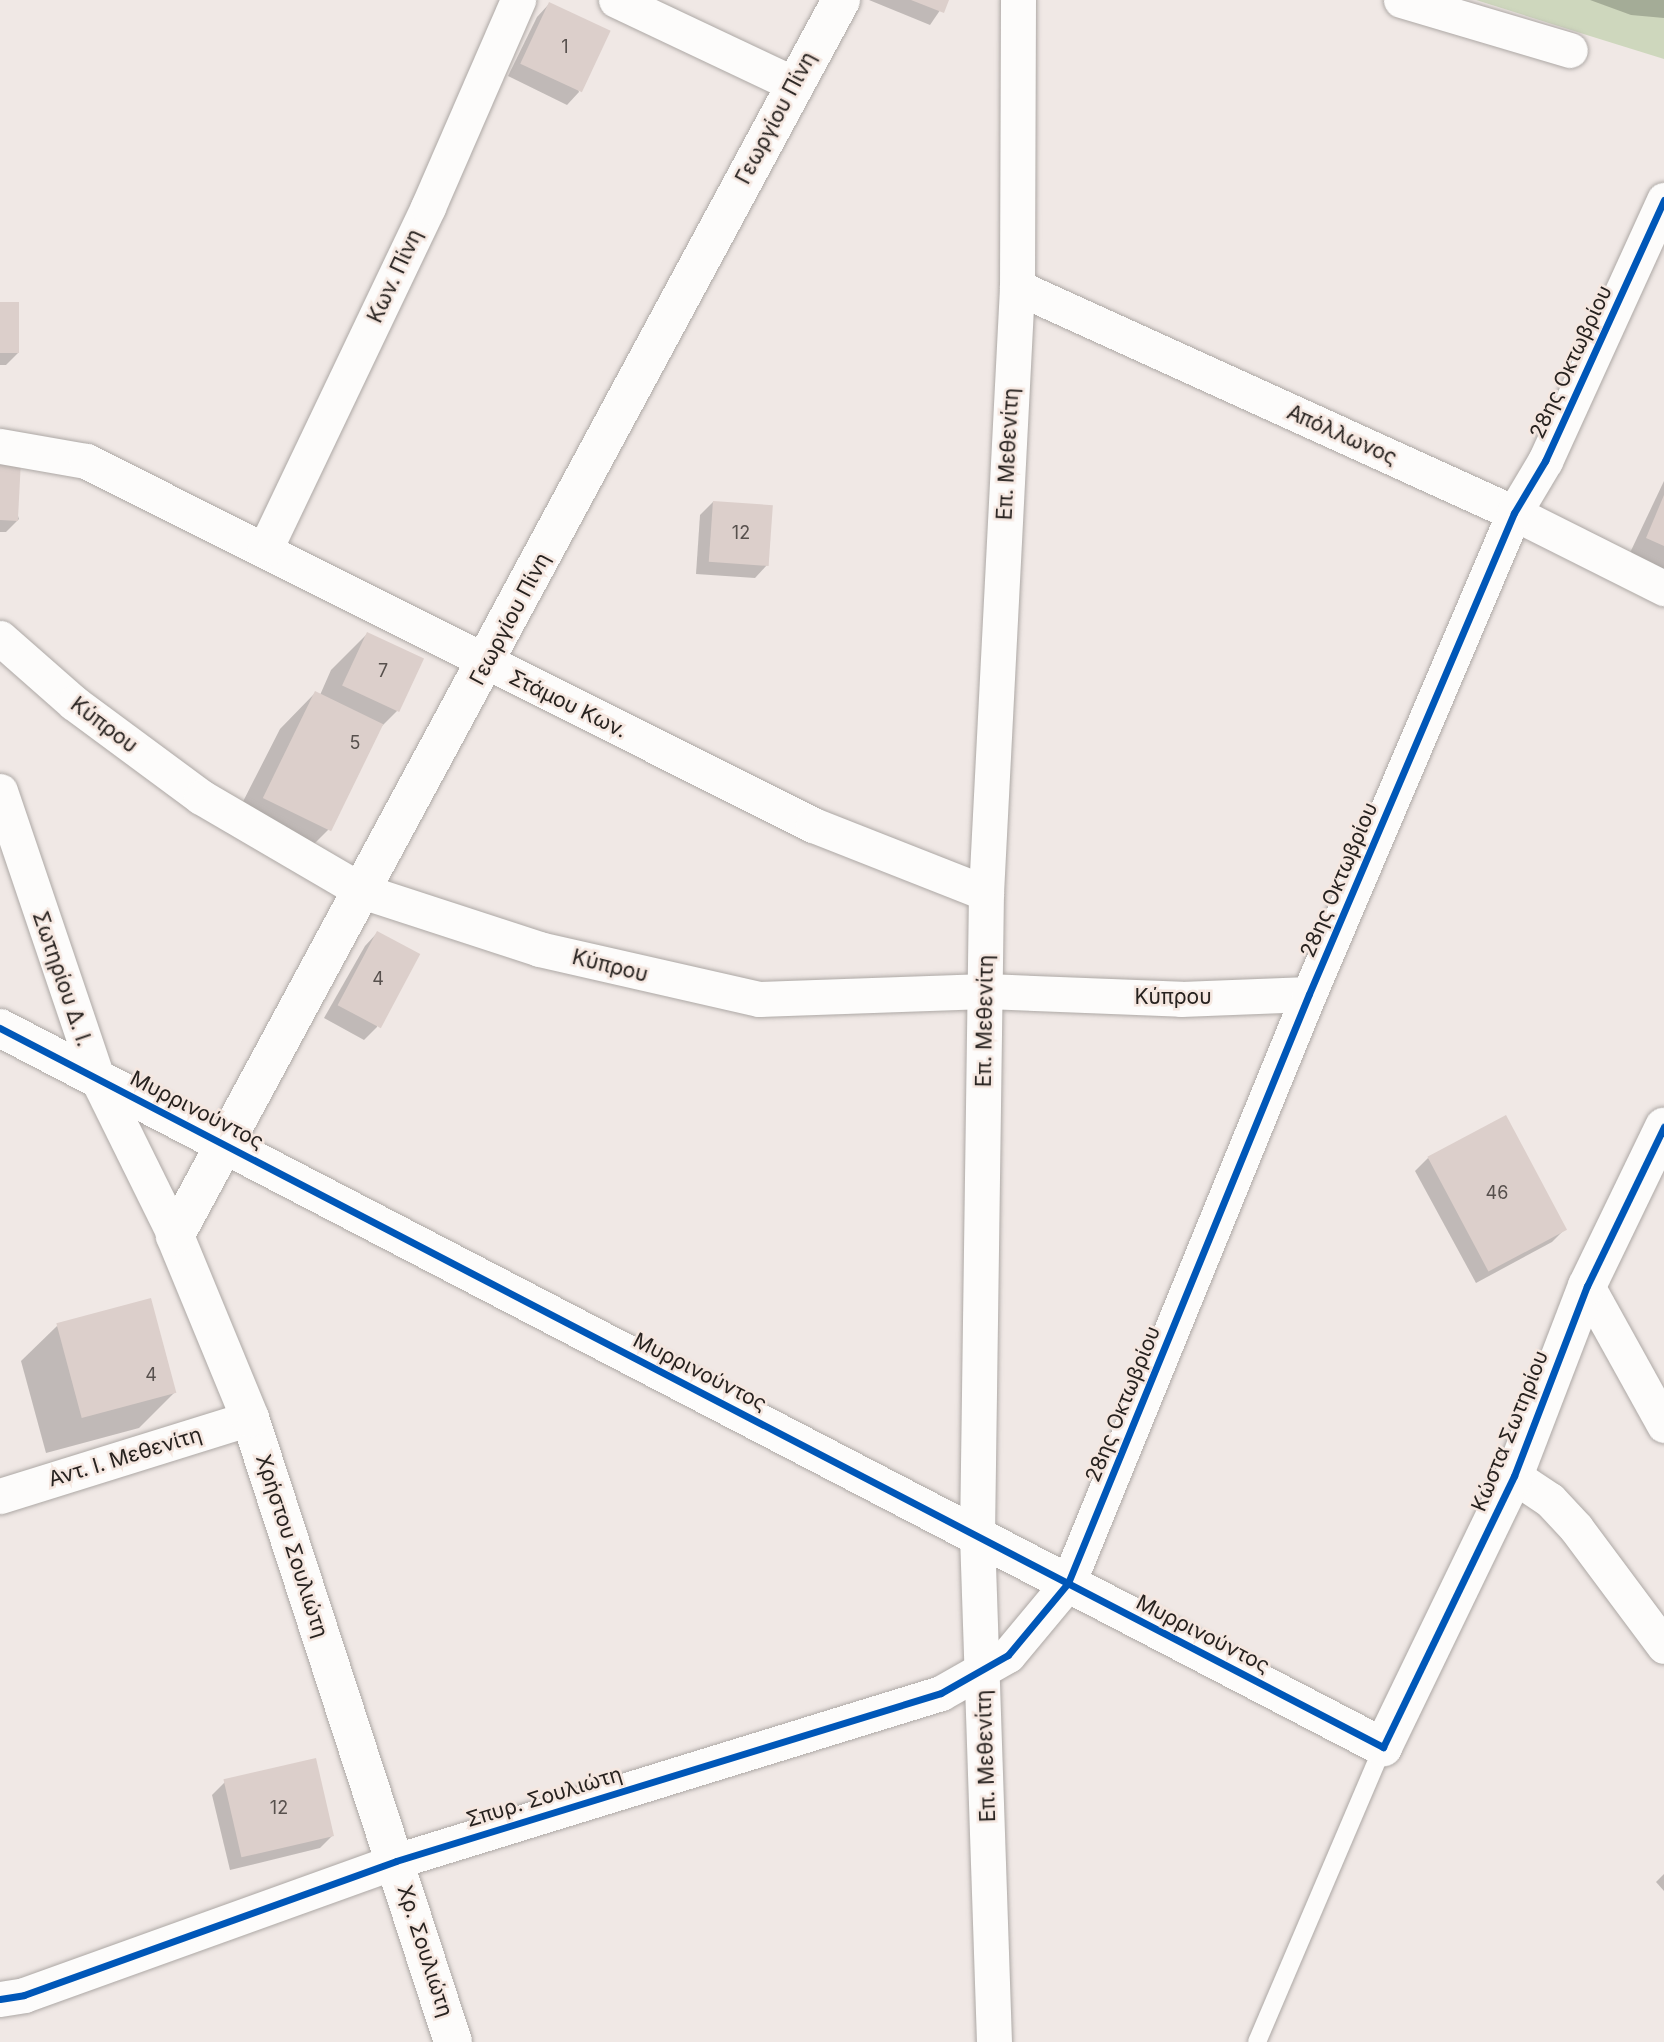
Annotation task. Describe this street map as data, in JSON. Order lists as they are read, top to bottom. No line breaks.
{"streets":{"street":["Γεωργίου Πίνη","Κων. Πίνη","28ης Οκτωβρίου","Απόλλωνος","Επ. Μεθενίτη","Στάμου Κων.","Κύπρου","Σωτηρίου Δ. Ι.","Μυρρινούντος","Κώστα Σωτηρίου","Αντ. Ι. Μεθενίτη","Χρήστου Σουλιώτη","Σπυρ. Σουλιώτη","Χρ. Σουλιώτη"]},"crossings":[["Γεωργίου Πίνη","Στάμου Κων."],["Γεωργίου Πίνη","Κύπρου"],["Γεωργίου Πίνη","Σωτηρίου Δ. Ι."],["Γεωργίου Πίνη","Μυρρινούντος"],["Γεωργίου Πίνη","Χρήστου Σουλιώτη"],["Κων. Πίνη","Στάμου Κων."],["28ης Οκτωβρίου","Απόλλωνος"],["28ης Οκτωβρίου","Κύπρου"],["28ης Οκτωβρίου","Μυρρινούντος"],["28ης Οκτωβρίου","Σπυρ. Σουλιώτη"],["Απόλλωνος","Επ. Μεθενίτη"],["Επ. Μεθενίτη","Στάμου Κων."],["Επ. Μεθενίτη","Κύπρου"],["Επ. Μεθενίτη","Μυρρινούντος"],["Επ. Μεθενίτη","Σπυρ. Σουλιώτη"],["Σωτηρίου Δ. Ι.","Μυρρινούντος"],["Σωτηρίου Δ. Ι.","Χρήστου Σουλιώτη"],["Μυρρινούντος","Κώστα Σωτηρίου"],["Μυρρινούντος","Σπυρ. Σουλιώτη"],["Αντ. Ι. Μεθενίτη","Χρήστου Σουλιώτη"],["Χρήστου Σουλιώτη","Σπυρ. Σουλιώτη"],["Χρήστου Σουλιώτη","Χρ. Σουλιώτη"],["Σπυρ. Σουλιώτη","Χρ. Σουλιώτη"]],"house_numbers":["1","12","7","5","4","46","4","12"]}
